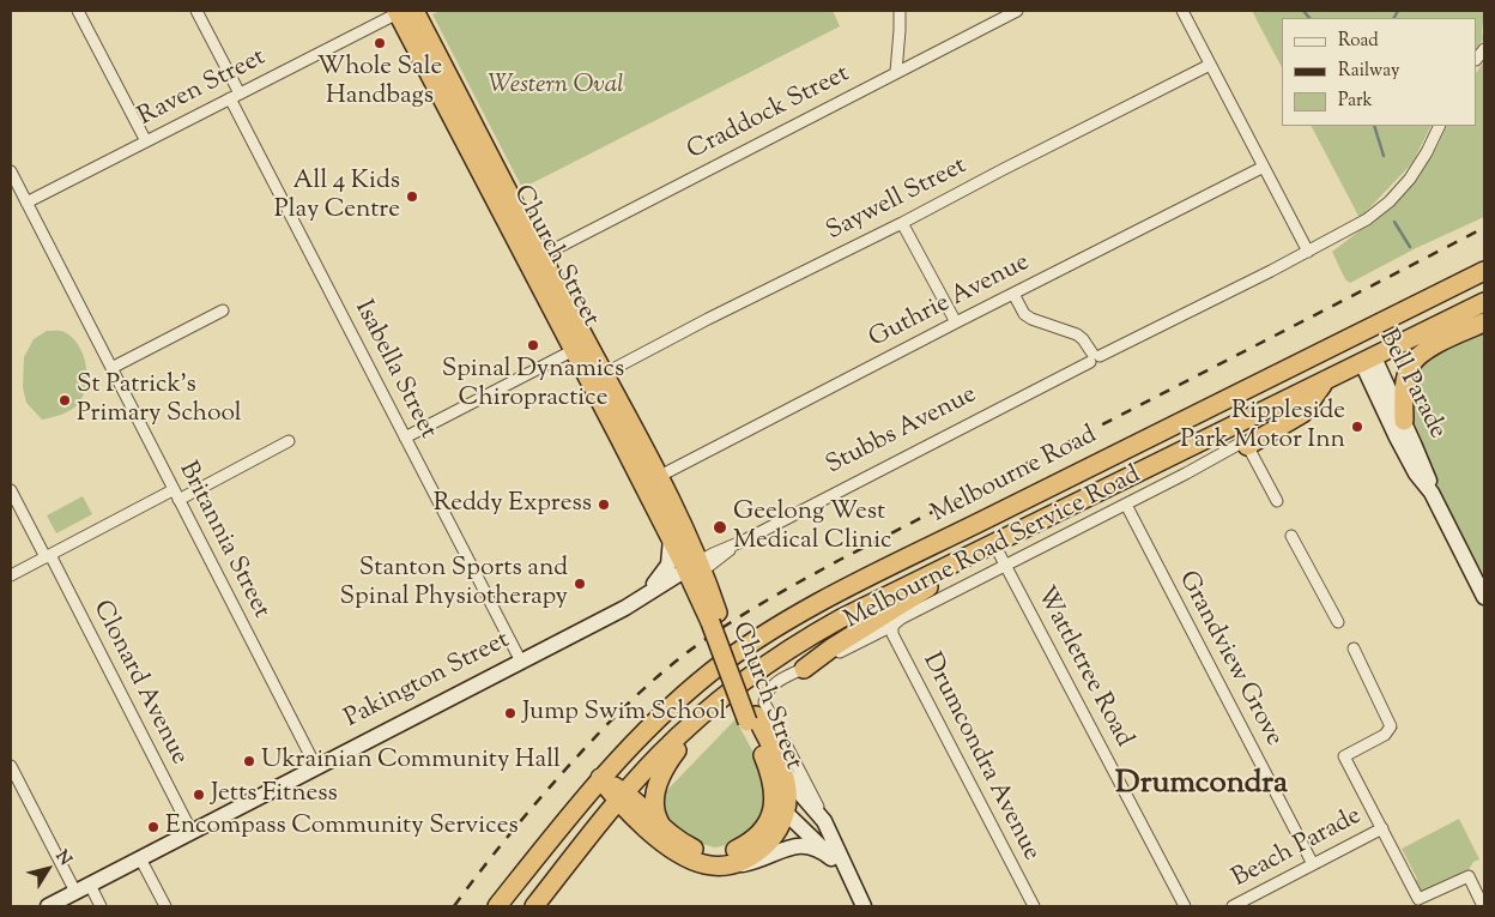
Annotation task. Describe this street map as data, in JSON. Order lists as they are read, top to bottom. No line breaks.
{"streets":{"highway":["Church Street","Bell Parade","Melbourne Road"],"street":["Raven Street","Craddock Street","Saywell Street","Guthrie Avenue","Isabella Street","Stubbs Avenue","Britannia Street","Melbourne Road Service Road","Grandview Grove","Wattletree Road","Pakington Street","Clonard Avenue","Drumcondra Avenue","Beach Parade"]},"crossings":[["Raven Street","Church Street"],["Raven Street","Isabella Street"],["Raven Street","Britannia Street"],["Craddock Street","Church Street"],["Saywell Street","Church Street"],["Church Street","Guthrie Avenue"],["Church Street","Stubbs Avenue"],["Church Street","Melbourne Road"],["Church Street","Melbourne Road Service Road"],["Church Street","Pakington Street"],["Isabella Street","Pakington Street"],["Bell Parade","Melbourne Road"],["Stubbs Avenue","Pakington Street"],["Melbourne Road","Wattletree Road"],["Britannia Street","Pakington Street"],["Melbourne Road Service Road","Grandview Grove"],["Melbourne Road Service Road","Wattletree Road"],["Melbourne Road Service Road","Drumcondra Avenue"],["Grandview Grove","Beach Parade"],["Pakington Street","Clonard Avenue"]],"districts":["Drumcondra"],"parks":["Western Oval"],"places":["Whole Sale Handbags","All 4 Kids Play Centre","Spinal Dynamics Chiropractice","St Patrick's Primary School","Rippleside Park Motor Inn","Reddy Express","Geelong West Medical Clinic","Stanton Sports and Spinal Physiotherapy","Jump Swim School","Ukrainian Community Hall","Jetts Fitness","Encompass Community Services"],"legend":["Road","Railway","Park"],"north":"top right"}
